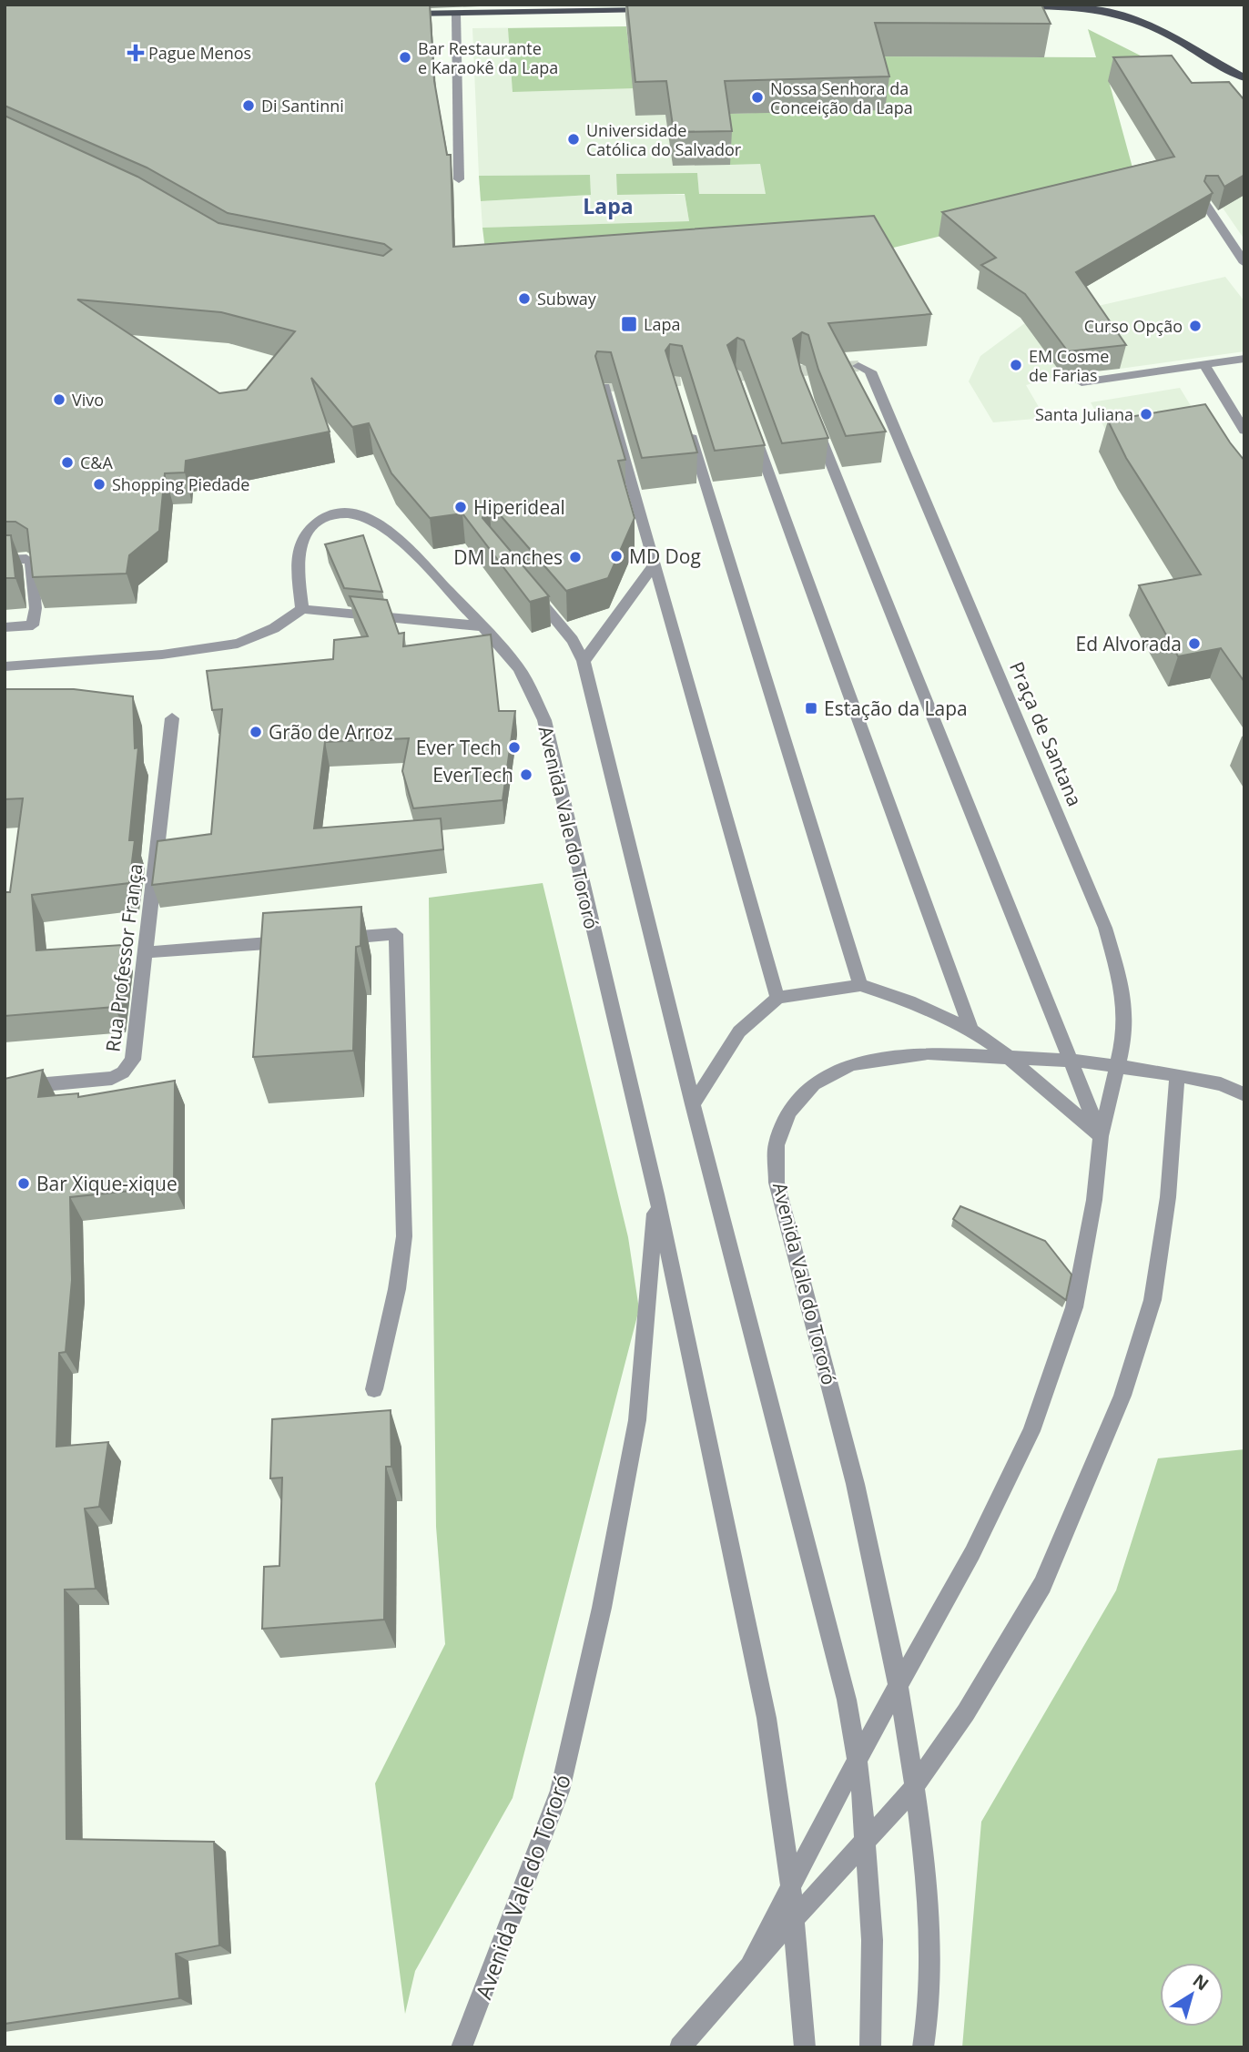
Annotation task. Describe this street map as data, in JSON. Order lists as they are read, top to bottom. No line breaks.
{"streets":{"street":["Praça de Santana","Avenida Vale do Tororó","Rua Professor França"]},"districts":["Lapa"],"places":{"health":["Pague Menos"],"other":["Bar Restaurante e Karaokê da Lapa","Nossa Senhora da Conceição da Lapa","Di Santinni","Universidade Católica do Salvador","Subway","Curso Opção","EM Cosme de Farias","Vivo","Santa Juliana","C&A","Shopping Piedade","Hiperideal","MD Dog","DM Lanches","Ed Alvorada","Grão de Arroz","Ever Tech","EverTech","Bar Xique-xique"],"transit":["Lapa","Estação da Lapa"]},"north":"top right"}
